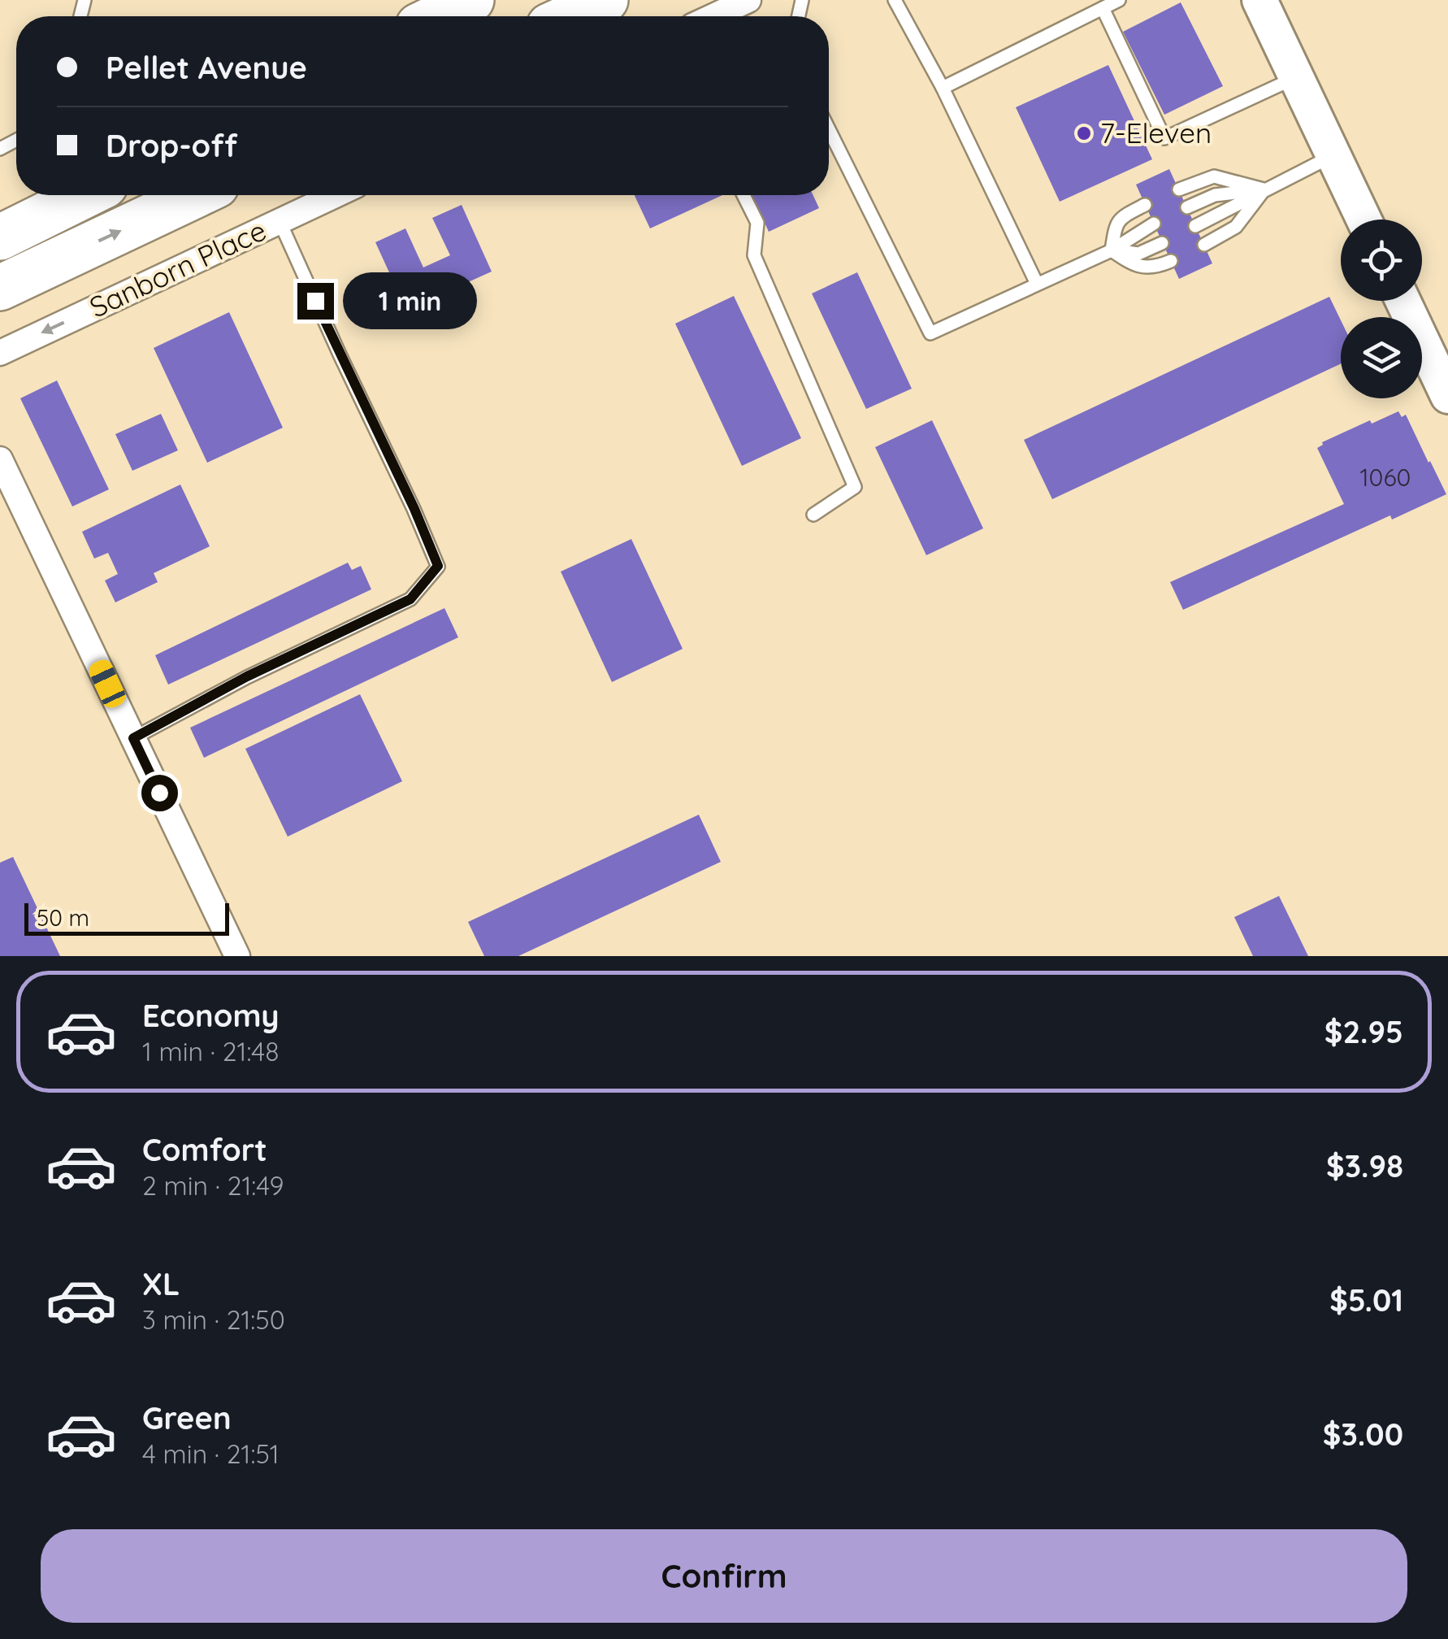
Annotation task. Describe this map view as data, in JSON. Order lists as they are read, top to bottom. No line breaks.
{"streets":{"street":["Sanborn Place"]},"one_way":["Sanborn Place"],"places":["7-Eleven"],"house_numbers":["1060"],"scale_bar":"50 m","page":{"banner":["Pellet Avenue","Drop-off"],"bubble":"1 min","scale":"50 m","list":[{"name":"Economy","note":"1 min · 21:48","value":"$2.95"},{"name":"Comfort","note":"2 min · 21:49","value":"$3.98"},{"name":"XL","note":"3 min · 21:50","value":"$5.01"},{"name":"Green","note":"4 min · 21:51","value":"$3.00"}],"buttons":"Confirm"}}
